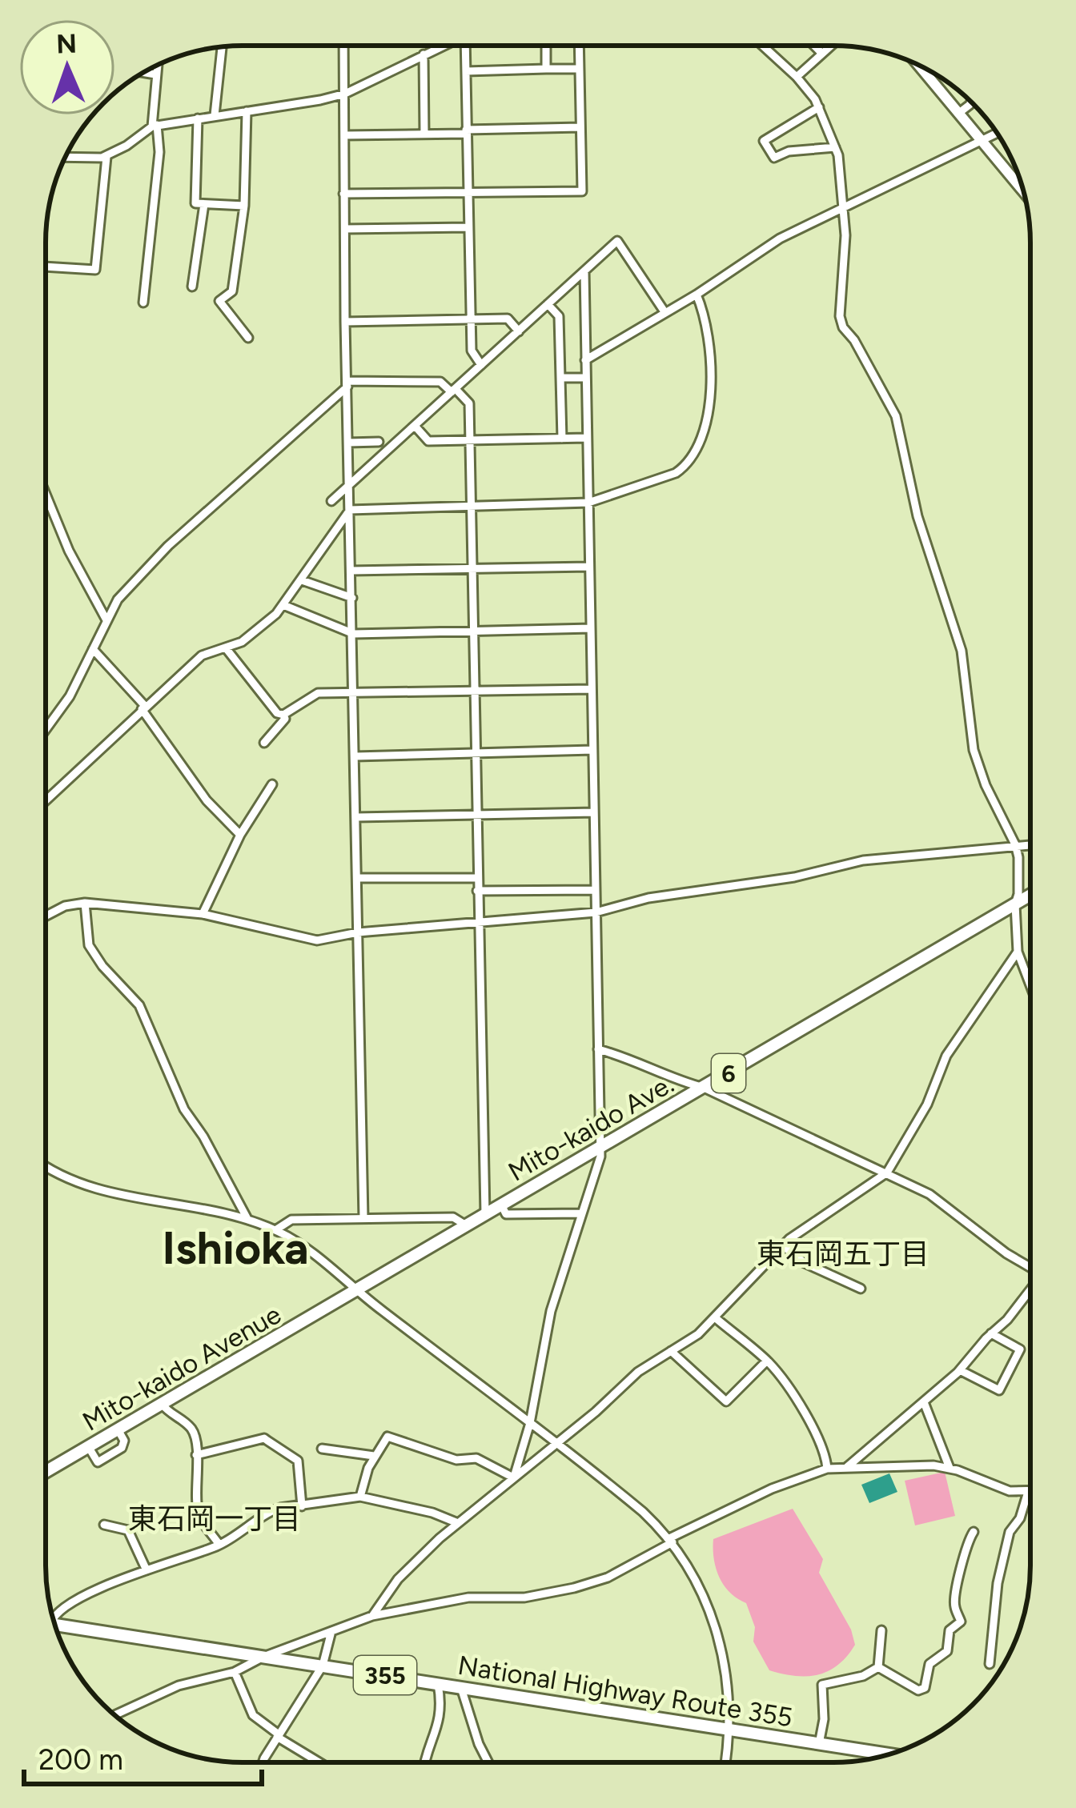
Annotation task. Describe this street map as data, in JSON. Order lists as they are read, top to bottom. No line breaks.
{"streets":{"highway":["6","Mito-kaido Ave.","Mito-kaido Avenue","355","National Highway Route 355"]},"crossings":[["Mito-kaido Ave.","Mito-kaido Avenue"]],"districts":["Ishioka","東石岡五丁目","東石岡一丁目"],"scale_bar":"200 m","north":"top"}
